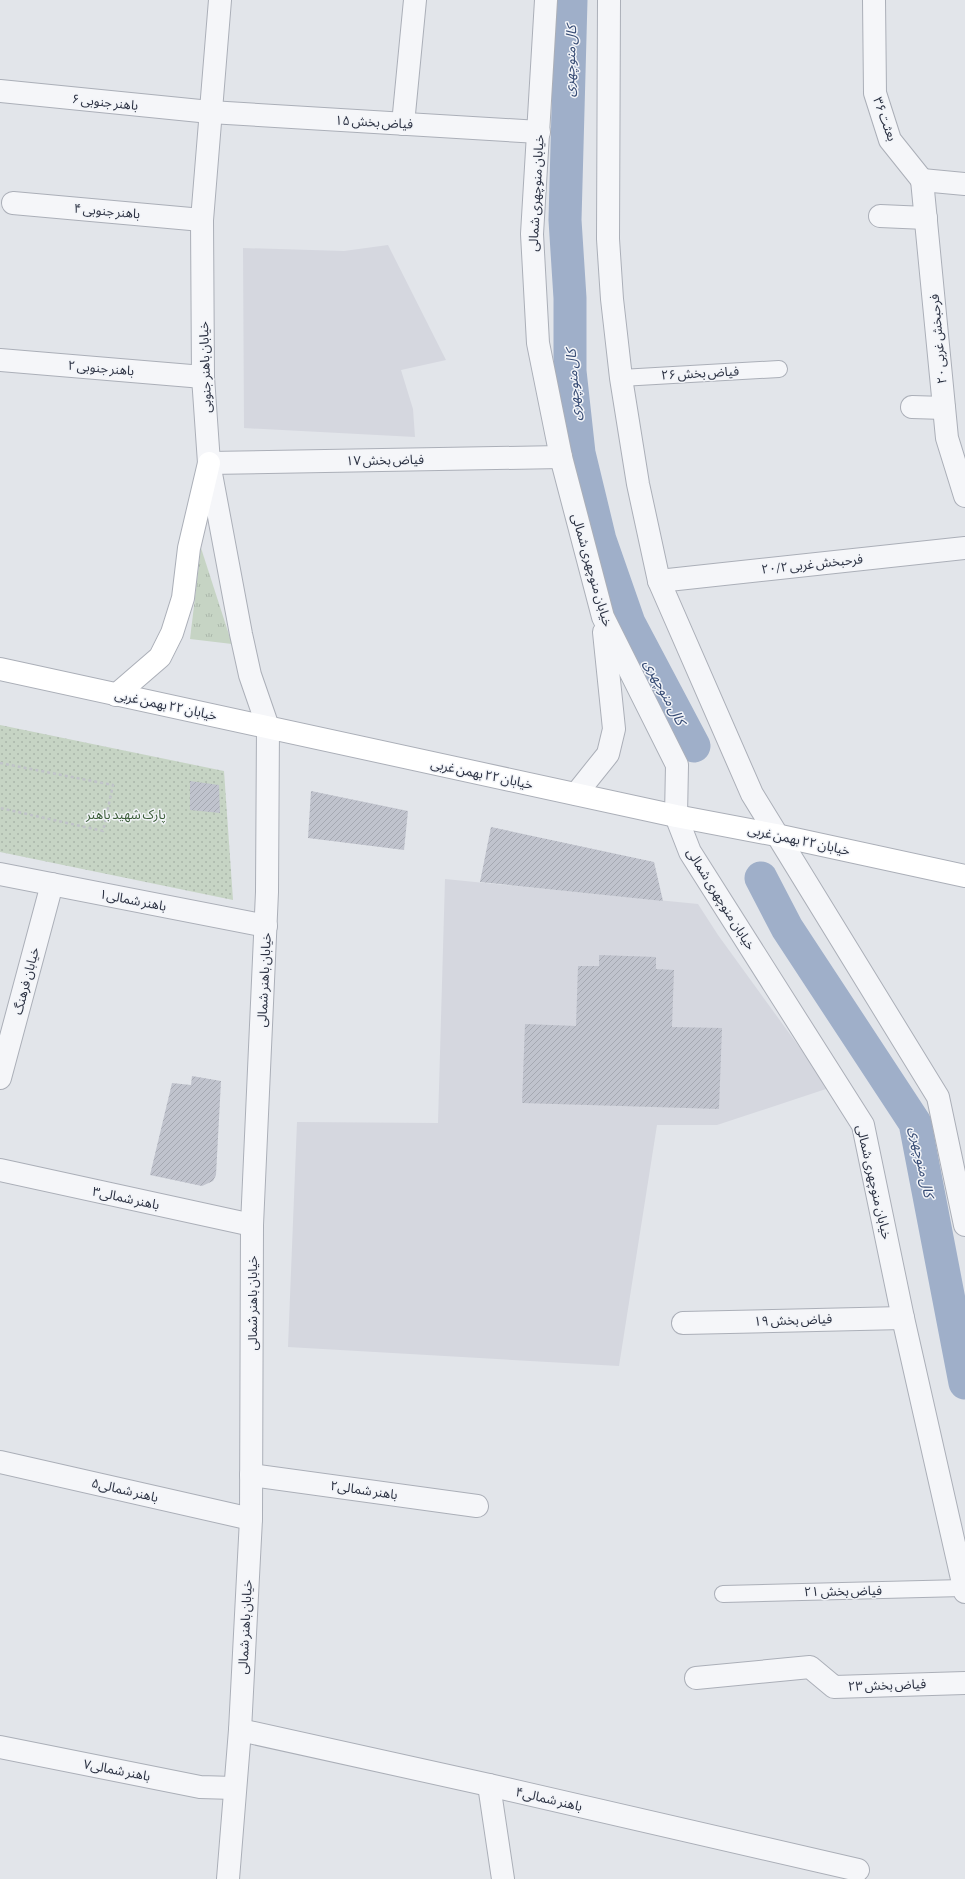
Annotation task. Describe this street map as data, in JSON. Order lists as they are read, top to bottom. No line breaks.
{"streets":{"main road":["خیابان ۲۲ بهمن غربی"],"street":["باهنر جنوبی ۶","بعثت ۳۶","فیاض بخش ۱۵","خیابان منوچهری شمالی","باهنر جنوبی ۴","فرحبخش غربی ۲۰","خیابان باهنر جنوبی","باهنر جنوبی ۲","فیاض بخش ۱۷","فرحبخش غربی ۲۰/۲","باهنر شمالی۱","خیابان باهنر شمالی","خیابان فرهنگ","باهنر شمالی۳","فیاض بخش ۱۹","باهنر شمالی۵","باهنر شمالی۲","فیاض بخش ۲۳","باهنر شمالی۷","باهنر شمالی۴"],"lane":["فیاض بخش ۲۶","فیاض بخش ۲۱"]},"crossings":[["باهنر جنوبی ۶","فیاض بخش ۱۵"],["باهنر جنوبی ۶","خیابان باهنر جنوبی"],["بعثت ۳۶","فرحبخش غربی ۲۰"],["فیاض بخش ۱۵","خیابان منوچهری شمالی"],["فیاض بخش ۱۵","خیابان باهنر جنوبی"],["خیابان منوچهری شمالی","فیاض بخش ۱۷"],["خیابان منوچهری شمالی","خیابان ۲۲ بهمن غربی"],["خیابان منوچهری شمالی","فیاض بخش ۱۹"],["خیابان منوچهری شمالی","فیاض بخش ۲۱"],["باهنر جنوبی ۴","خیابان باهنر جنوبی"],["خیابان باهنر جنوبی","باهنر جنوبی ۲"],["خیابان باهنر جنوبی","فیاض بخش ۱۷"],["خیابان باهنر جنوبی","خیابان ۲۲ بهمن غربی"],["خیابان باهنر جنوبی","خیابان باهنر شمالی"],["خیابان ۲۲ بهمن غربی","خیابان باهنر شمالی"],["باهنر شمالی۱","خیابان باهنر شمالی"],["باهنر شمالی۱","خیابان فرهنگ"],["خیابان باهنر شمالی","باهنر شمالی۳"],["خیابان باهنر شمالی","باهنر شمالی۵"],["خیابان باهنر شمالی","باهنر شمالی۲"],["خیابان باهنر شمالی","باهنر شمالی۷"],["خیابان باهنر شمالی","باهنر شمالی۴"]],"water":["کال منوچهری"],"parks":["پارک شهید باهنر"]}
